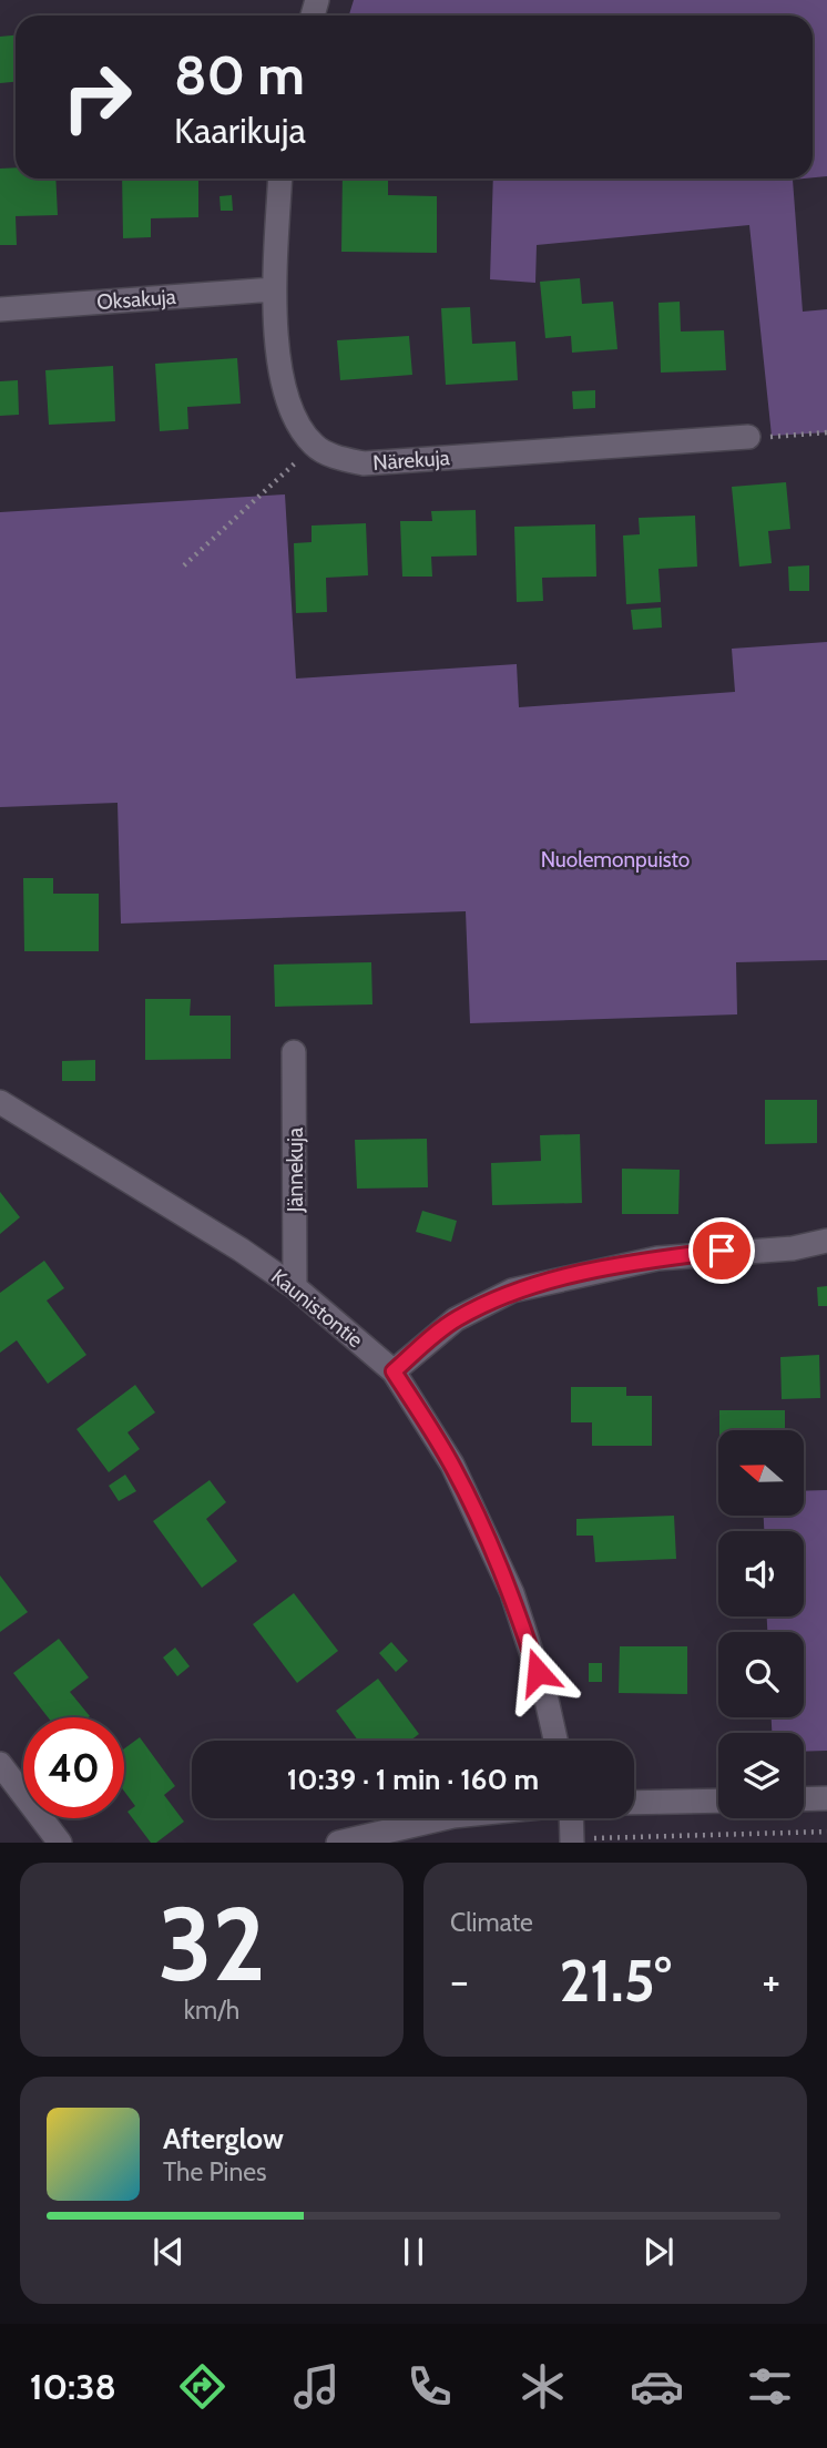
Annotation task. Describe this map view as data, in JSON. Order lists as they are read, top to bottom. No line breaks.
{"streets":{"street":["Oksakuja","Närekuja","Jännekuja","Kaunistontie"]},"crossings":[["Jännekuja","Kaunistontie"]],"parks":["Nuolemonpuisto"],"north":"left","page":{"turn":["80 m","Kaarikuja"],"limit":"40","trip":"10:39 · 1 min · 160 m","tile":[["32","km/h"],"Climate"],"heat":["−","21.5°","+"],"song":["Afterglow","The Pines"],"tabs":"10:38"}}
